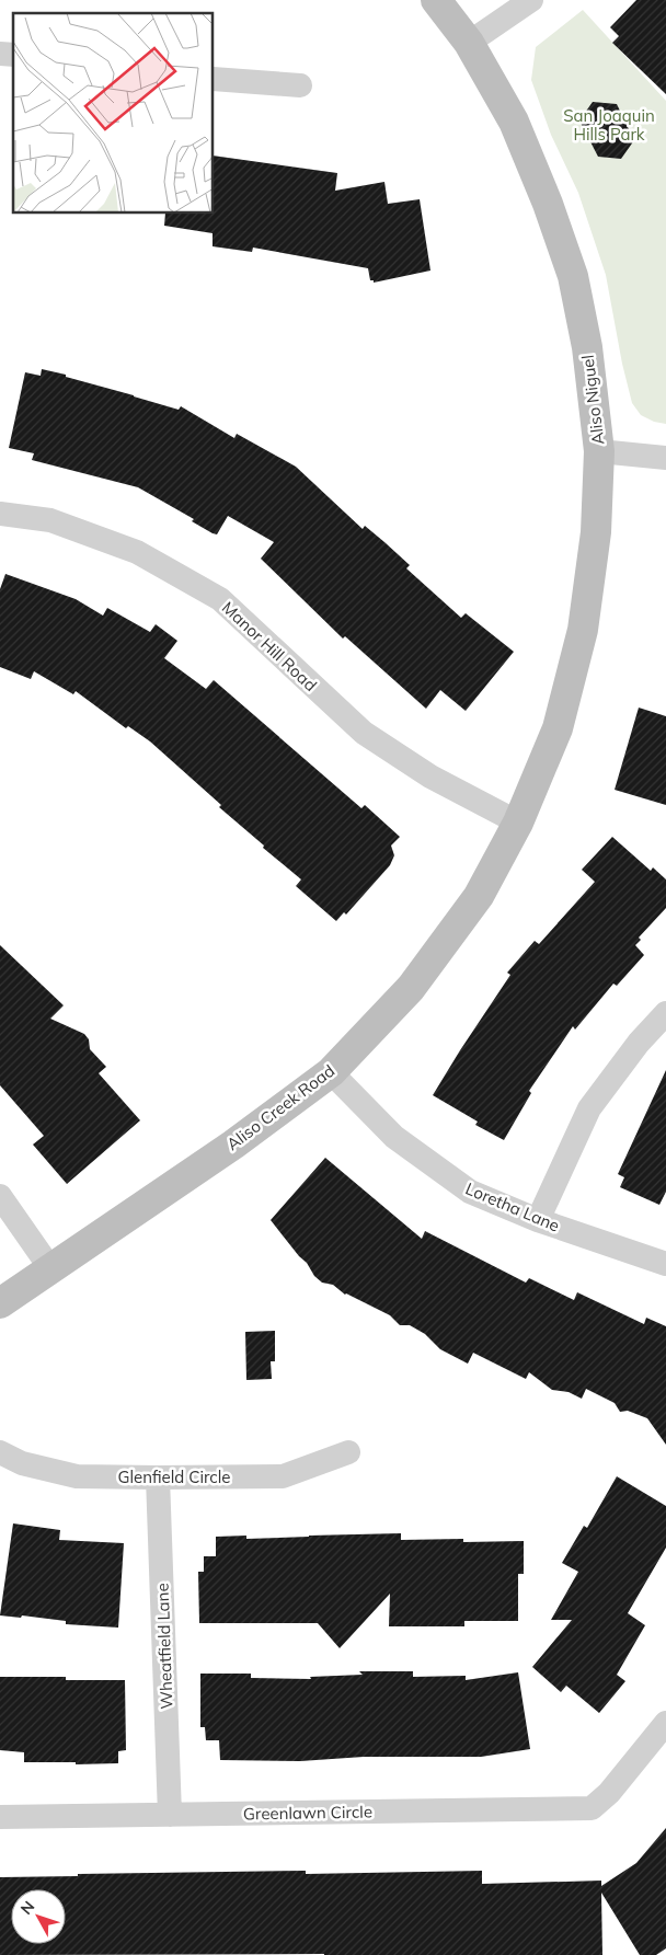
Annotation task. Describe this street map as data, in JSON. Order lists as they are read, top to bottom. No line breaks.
{"streets":{"street":["Aliso Niguel","Manor Hill Road","Aliso Creek Road","Loretha Lane","Glenfield Circle","Wheatfield Lane","Greenlawn Circle"]},"crossings":[["Aliso Niguel","Manor Hill Road"],["Aliso Niguel","Aliso Creek Road"],["Manor Hill Road","Aliso Creek Road"],["Aliso Creek Road","Loretha Lane"],["Glenfield Circle","Wheatfield Lane"],["Wheatfield Lane","Greenlawn Circle"]],"parks":["San Joaquin Hills Park"],"north":"top left"}
